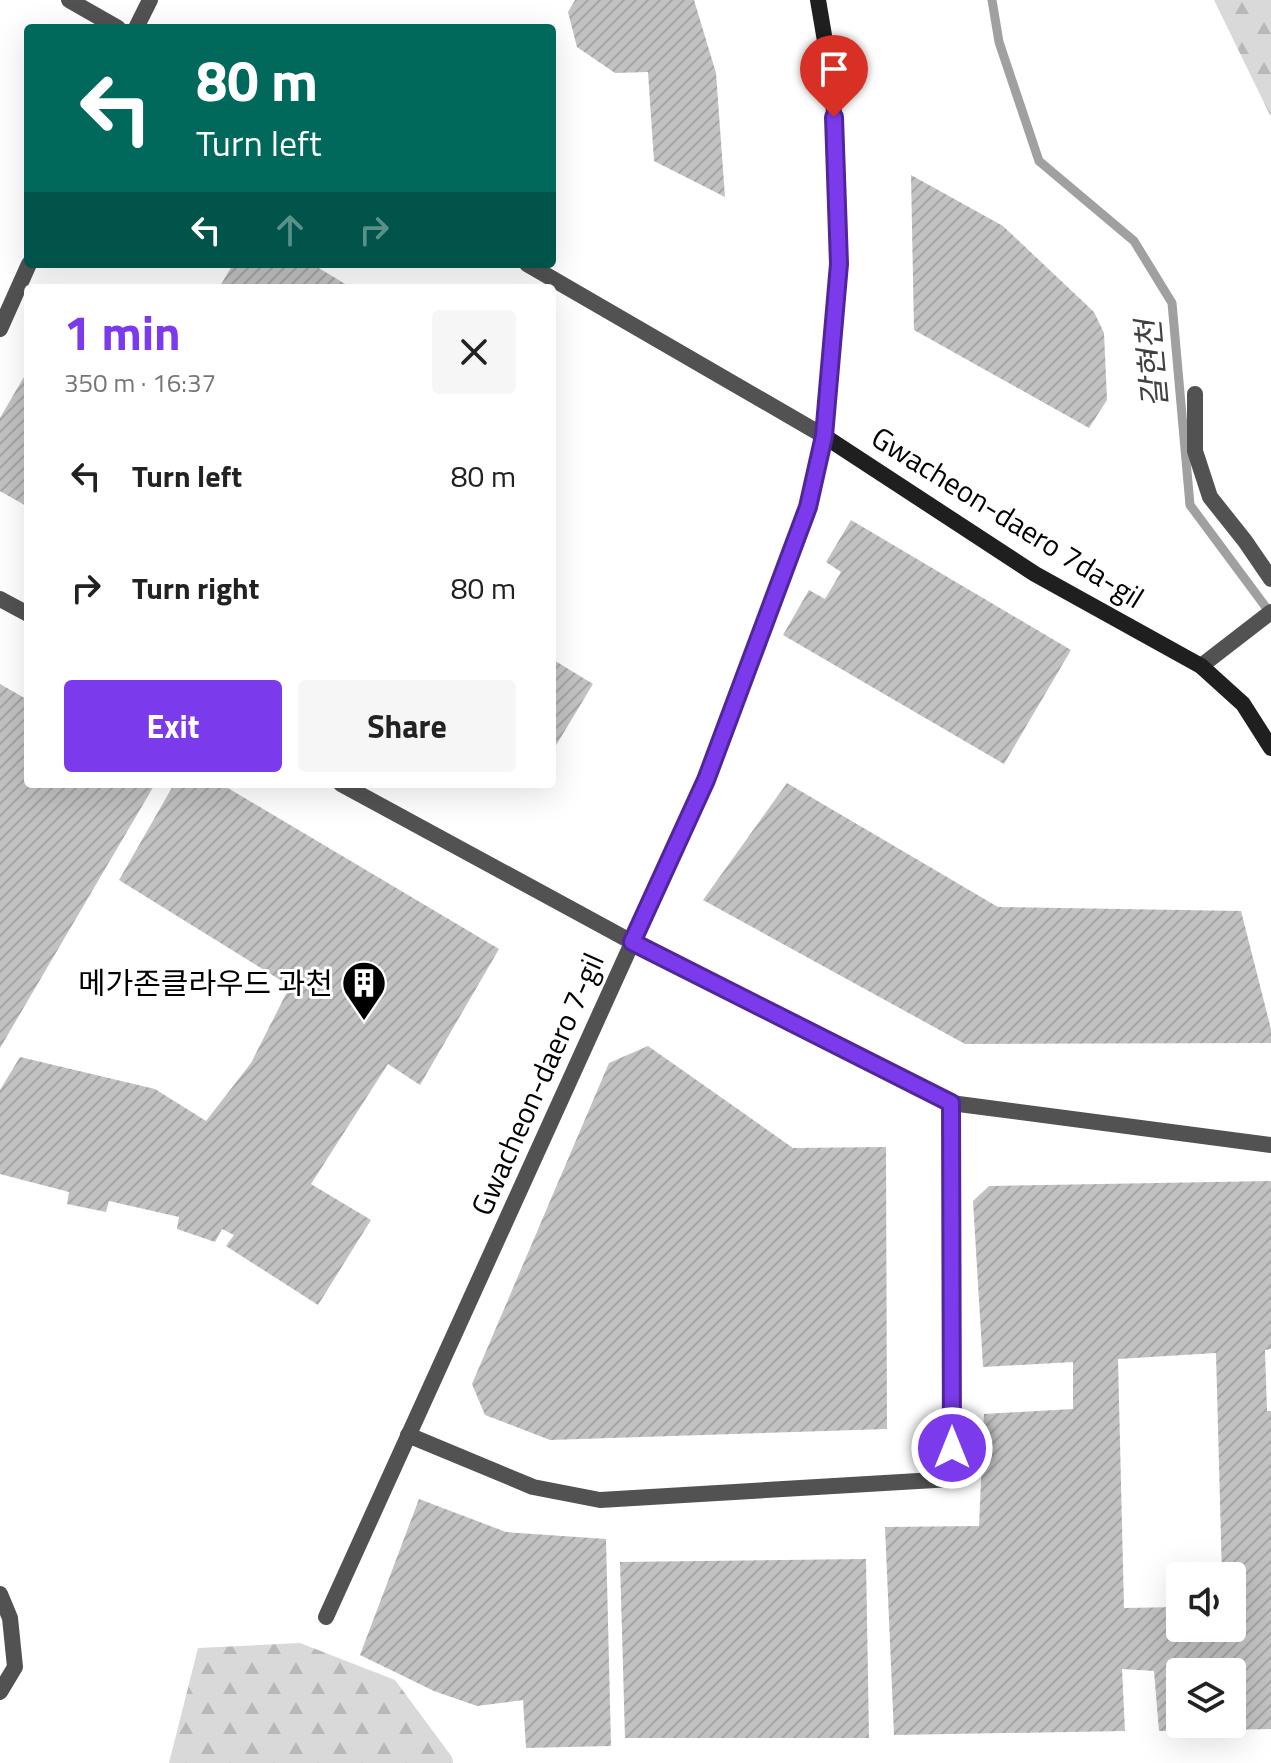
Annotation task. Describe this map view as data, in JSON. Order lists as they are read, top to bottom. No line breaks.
{"streets":{"street":["Gwacheon-daero 7da-gil","Gwacheon-daero 7-gil"]},"crossings":[["Gwacheon-daero 7da-gil","Gwacheon-daero 7-gil"]],"water":["갈현천"],"places":{"building":["메가존클라우드 과천"]},"page":{"turn":["80 m","Turn left"],"heading":["1 min","350 m · 16:37"],"list":[{"name":"Turn left","value":"80 m"},{"name":"Turn right","value":"80 m"}],"buttons":["Exit","Share"]}}
